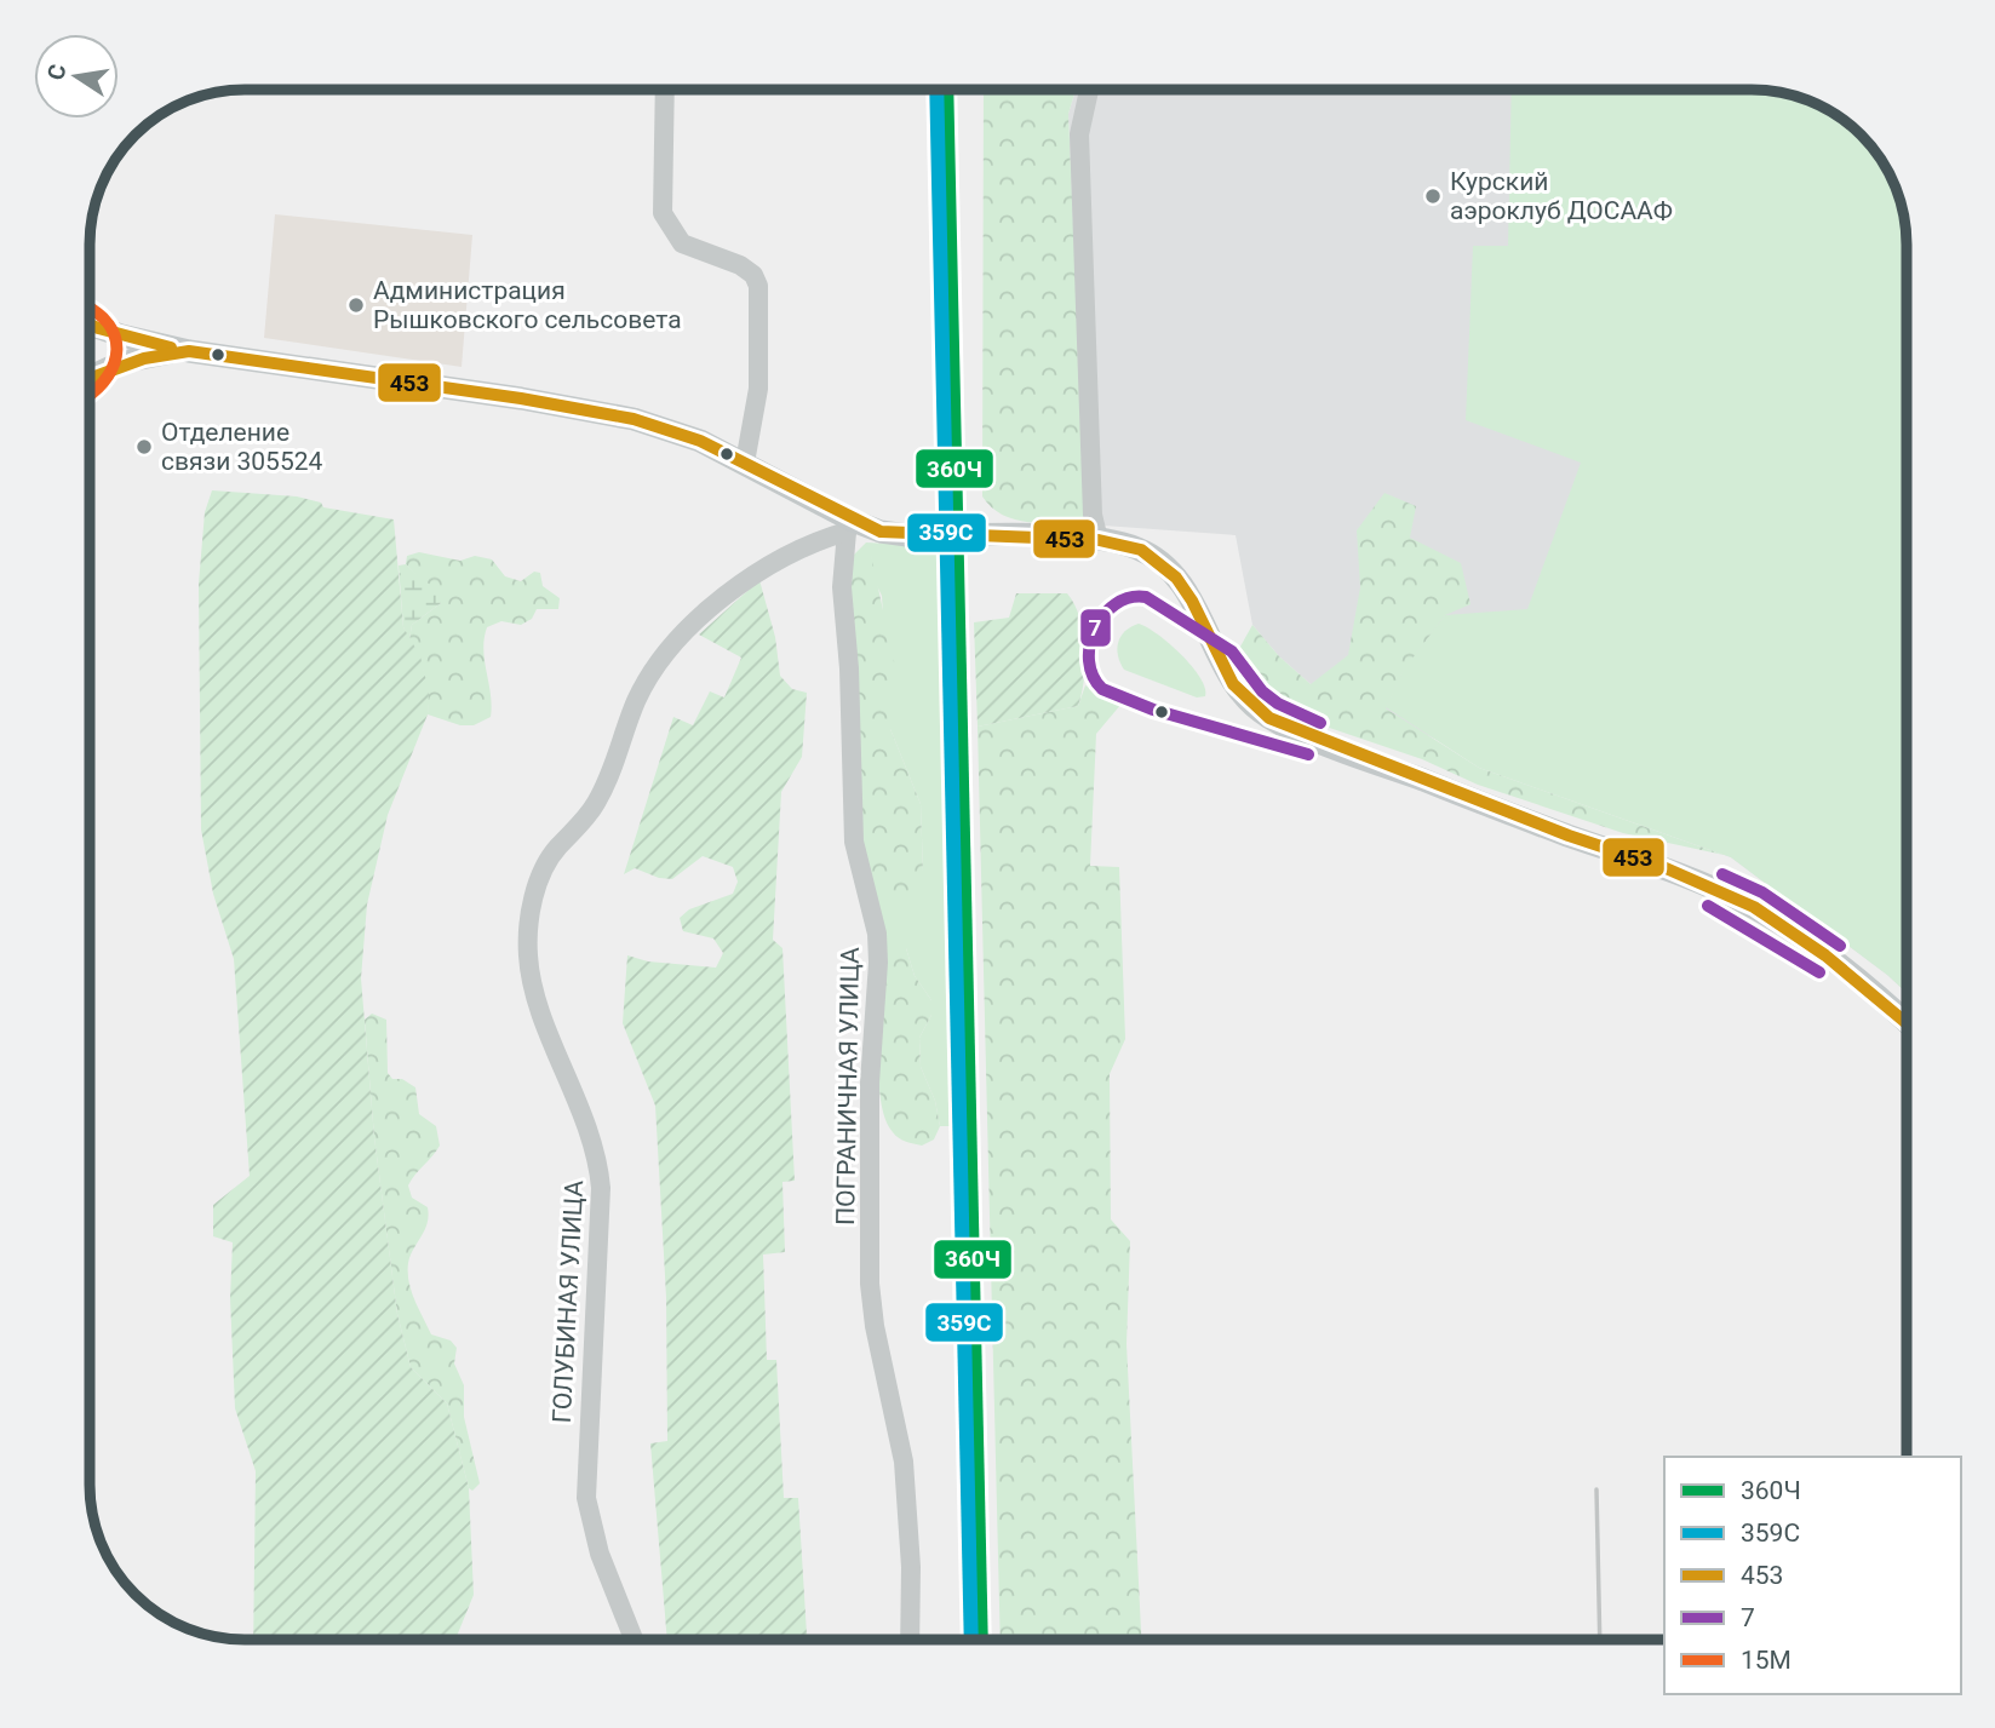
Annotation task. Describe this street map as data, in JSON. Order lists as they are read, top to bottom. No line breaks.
{"streets":{"street":["ПОГРАНИЧНАЯ УЛИЦА","ГОЛУБИНАЯ УЛИЦА"]},"crossings":[["ПОГРАНИЧНАЯ УЛИЦА","ГОЛУБИНАЯ УЛИЦА"]],"places":["Курский аэроклуб ДОСААФ","Администрация Рышковского сельсовета","Отделение связи 305524"],"lines":["transit line 360Ч","transit line 359С","transit line 15М","transit line 453","transit line 7"],"legend":["360Ч","359С","453","7","15М"],"north":"left"}
